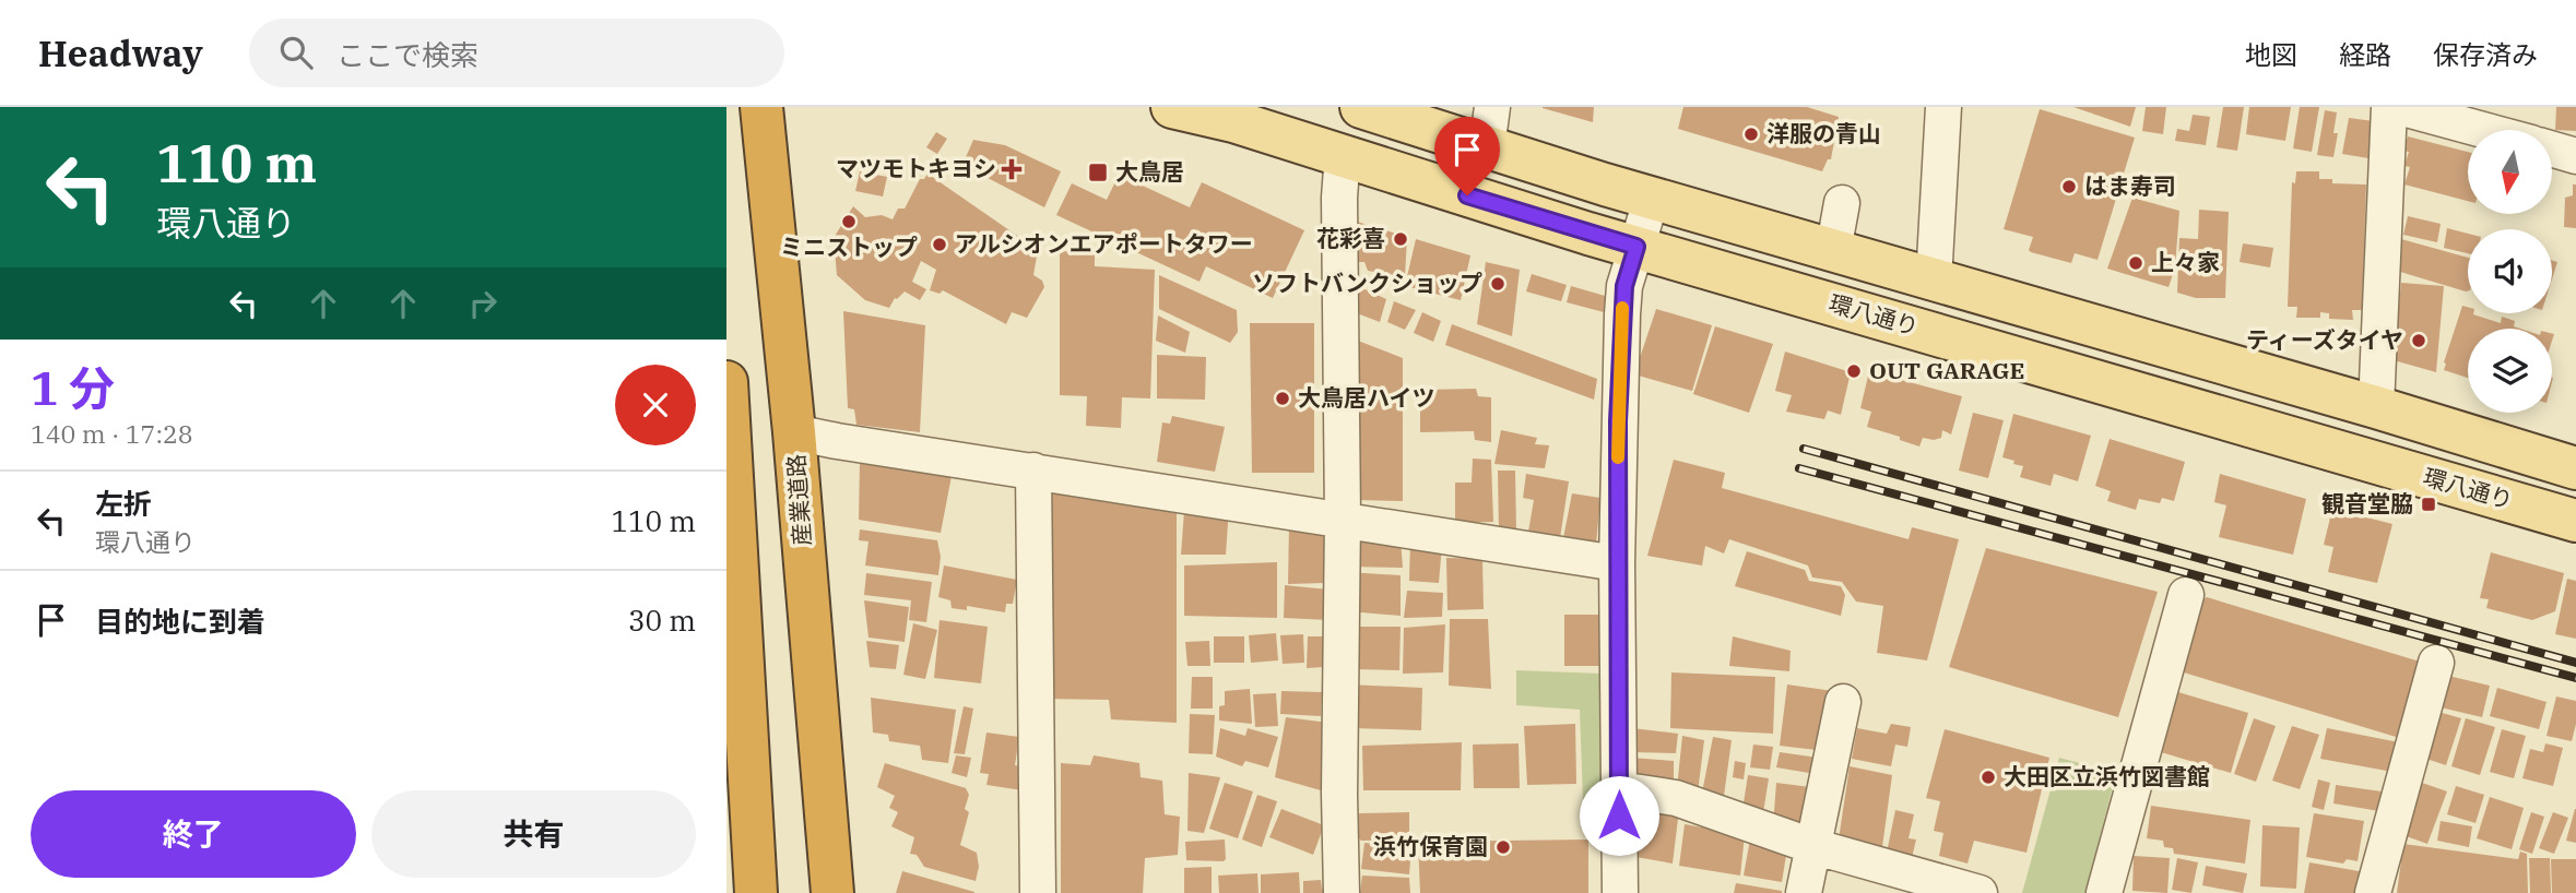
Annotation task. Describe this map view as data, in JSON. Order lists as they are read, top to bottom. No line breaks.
{"streets":{"highway":["産業道路"],"main road":["環八通り"]},"places":{"other":["洋服の青山","はま寿司","ミニストップ","花彩喜","アルシオンエアポートタワー","上々家","ソフトバンクショップ","ティーズタイヤ","OUT GARAGE","大鳥居ハイツ","大田区立浜竹図書館","浜竹保育園"],"health":["マツモトキヨシ"],"transit":["大鳥居","観音堂脇"]},"north":"bottom","page":{"header":"Headway","search":"ここで検索","nav":["地図","経路","保存済み"],"turn":["110 m","環八通り"],"heading":["1 分","140 m · 17:28"],"list":[{"name":"左折","note":"環八通り","value":"110 m"},{"name":"目的地に到着","value":"30 m"}],"buttons":["終了","共有"]}}
